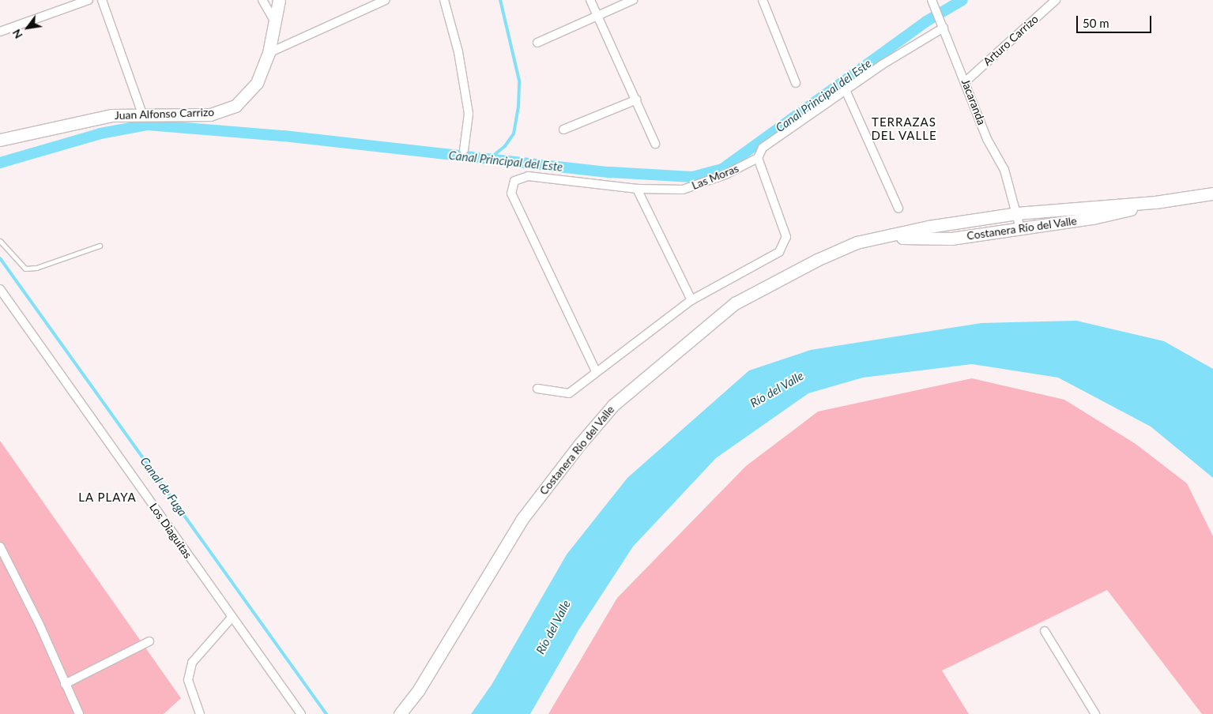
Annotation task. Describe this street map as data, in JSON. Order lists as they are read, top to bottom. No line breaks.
{"streets":{"main road":["Juan Alfonso Carrizo","Costanera Río del Valle"],"street":["Arturo Carrizo","Jacaranda","Las Moras","Los Diaguitas"]},"crossings":[["Arturo Carrizo","Jacaranda"],["Jacaranda","Las Moras"],["Jacaranda","Costanera Río del Valle"]],"districts":["TERRAZAS DEL VALLE","LA PLAYA"],"water":["Canal Principal del Este","Río del Valle","Canal de Fuga"],"scale_bar":"50 m","north":"bottom left"}
